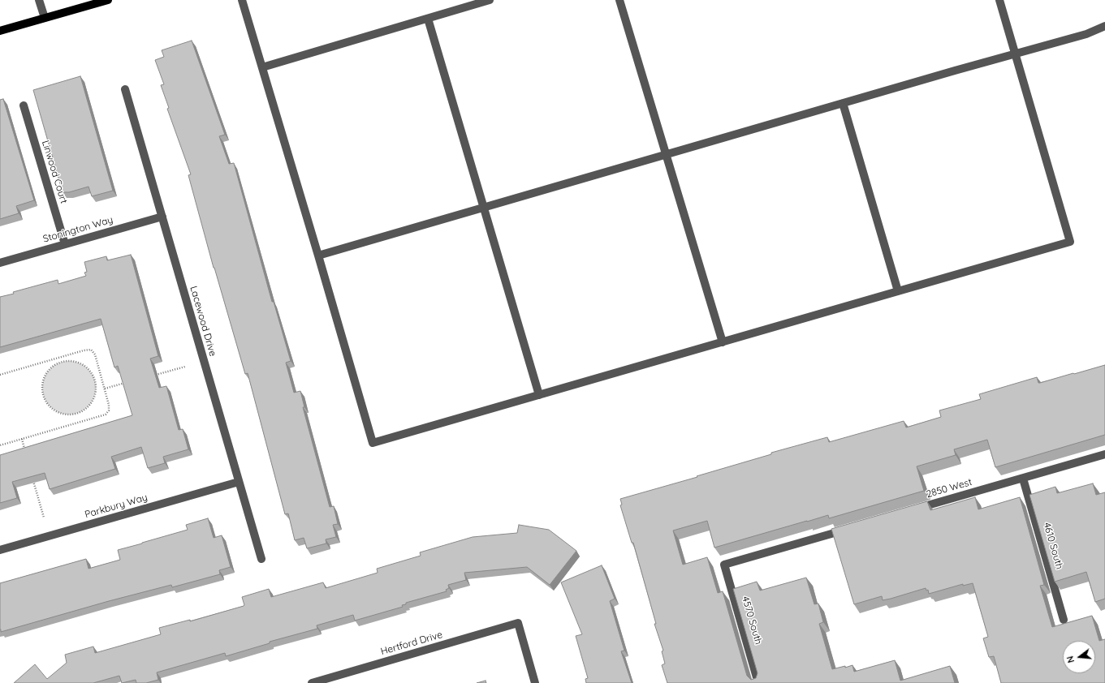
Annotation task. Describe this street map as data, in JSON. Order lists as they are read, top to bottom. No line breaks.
{"streets":{"street":["Linwood Court","Stonington Way","Lacewood Drive","2850 West","Parkbury Way","4610 South","4570 South","Hertford Drive"]},"crossings":[["Linwood Court","Stonington Way"],["Stonington Way","Lacewood Drive"],["Lacewood Drive","Parkbury Way"],["2850 West","4610 South"]],"north":"left"}
